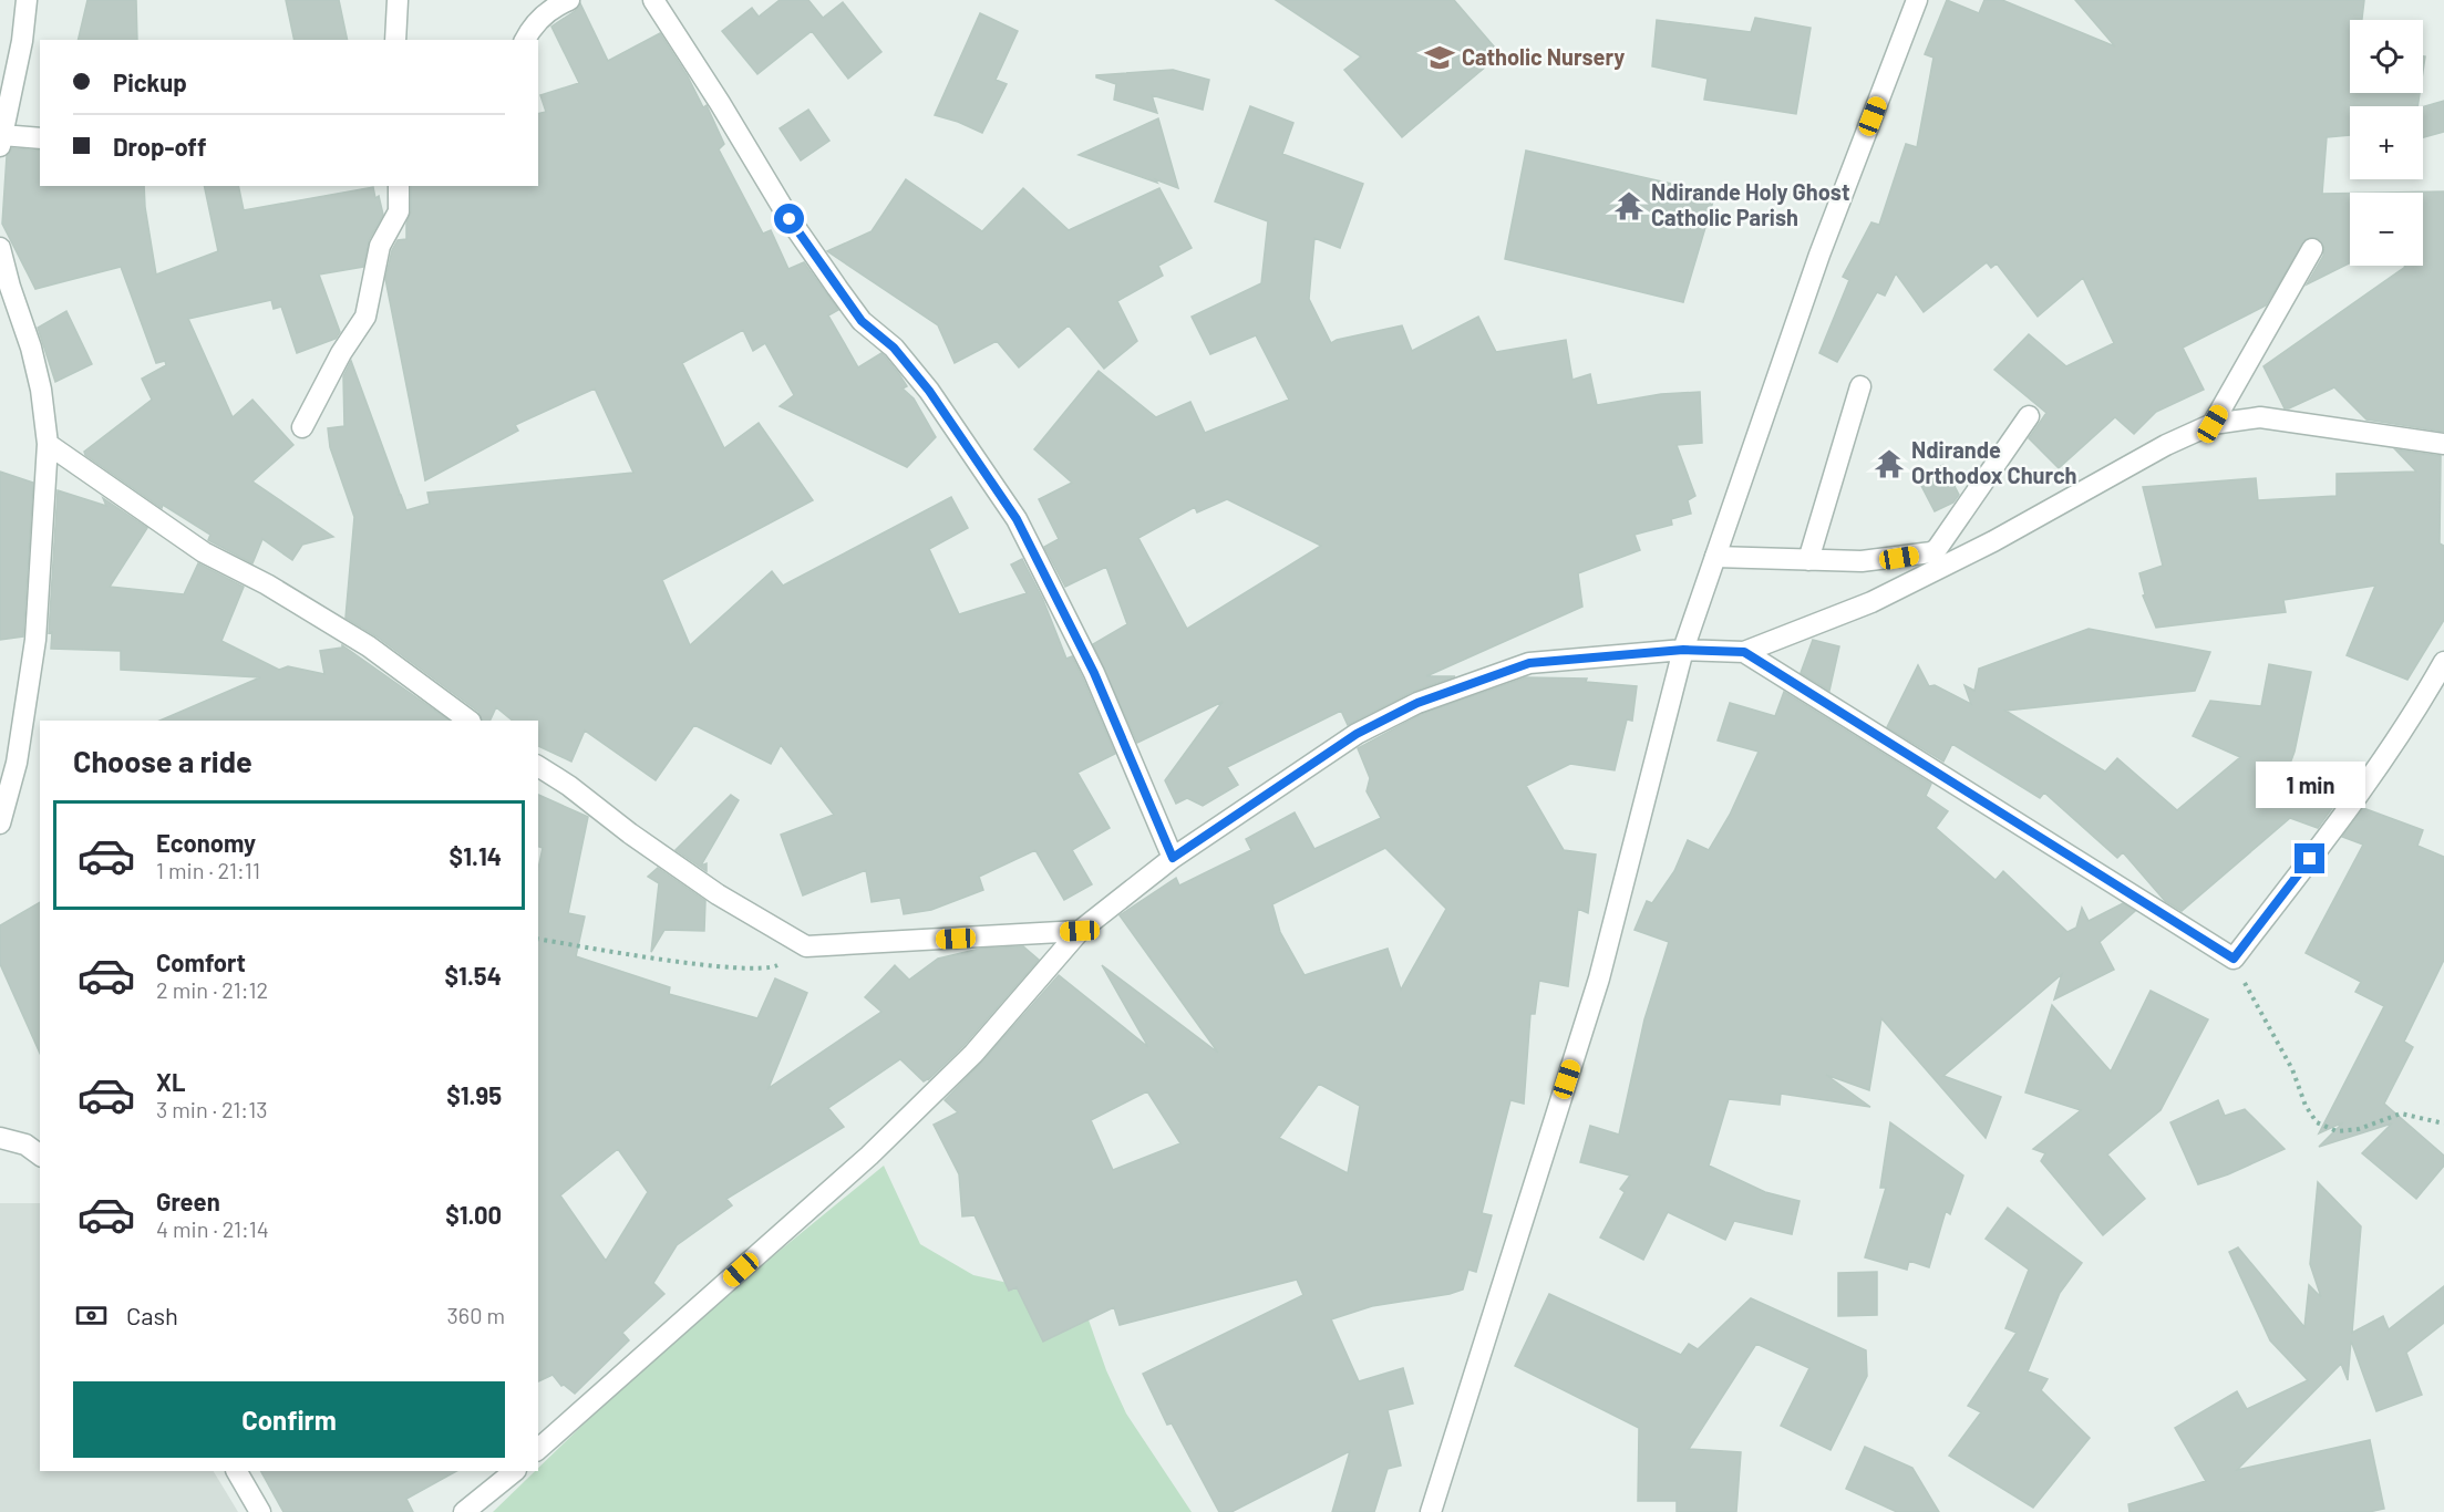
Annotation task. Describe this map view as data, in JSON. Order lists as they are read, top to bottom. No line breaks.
{"places":{"school or university":["Catholic Nursery"],"temple":["Ndirande Holy Ghost Catholic Parish","Ndirande Orthodox Church"]},"page":{"map_buttons":["+","−"],"banner":["Pickup","Drop-off"],"heading":"Choose a ride","bubble":"1 min","list":[{"name":"Economy","note":"1 min · 21:11","value":"$1.14"},{"name":"Comfort","note":"2 min · 21:12","value":"$1.54"},{"name":"XL","note":"3 min · 21:13","value":"$1.95"},{"name":"Green","note":"4 min · 21:14","value":"$1.00"}],"pay":["Cash","360 m"],"buttons":"Confirm"}}
